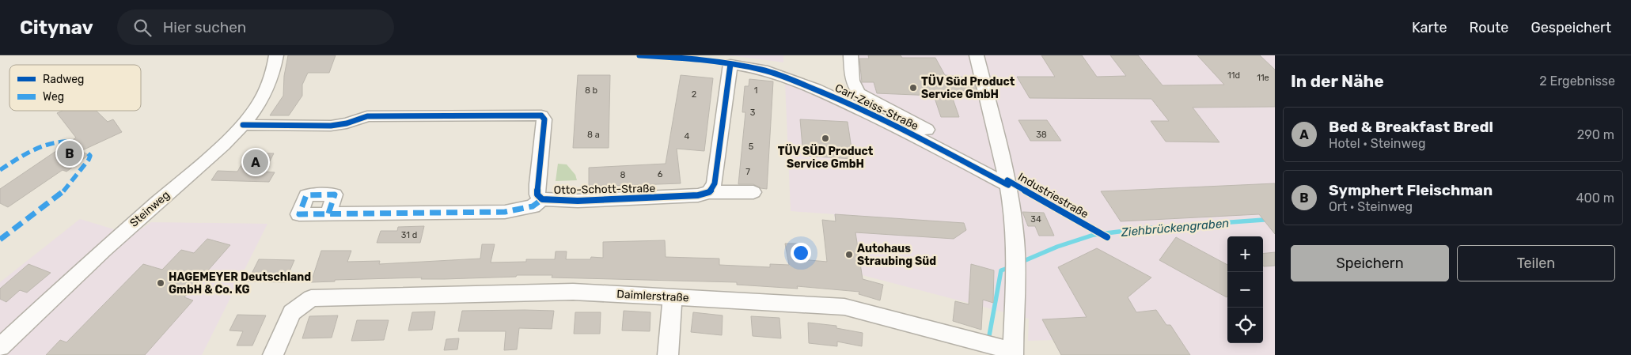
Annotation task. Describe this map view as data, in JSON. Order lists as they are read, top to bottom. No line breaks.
{"streets":{"street":["Carl-Zeiss-Straße","Otto-Schott-Straße","Steinweg","Daimlerstraße"],"cycle path":["Industriestraße"]},"crossings":[["Carl-Zeiss-Straße","Otto-Schott-Straße"],["Otto-Schott-Straße","Steinweg"]],"water":["Ziehbrückengraben"],"places":["TÜV Süd Product Service GmbH","TÜV SÜD Product Service GmbH","Autohaus Straubing Süd","HAGEMEYER Deutschland GmbH & Co. KG"],"house_numbers":["11d","11e","8 b","1","2","3","8 a","38","4","5","7","6","8","34","31 d"],"legend":["Radweg","Weg"],"page":{"header":"Citynav","search":"Hier suchen","nav":["Karte","Route","Gespeichert"],"heading":["In der Nähe","2 Ergebnisse"],"list":[{"mark":"A","name":"Bed & Breakfast Bredl","note":"Hotel · Steinweg","value":"290 m"},{"mark":"B","name":"Symphert Fleischman","note":"Ort · Steinweg","value":"400 m"}],"pins":["B","A"],"buttons":["Speichern","Teilen"],"map_buttons":["+","−"]}}
